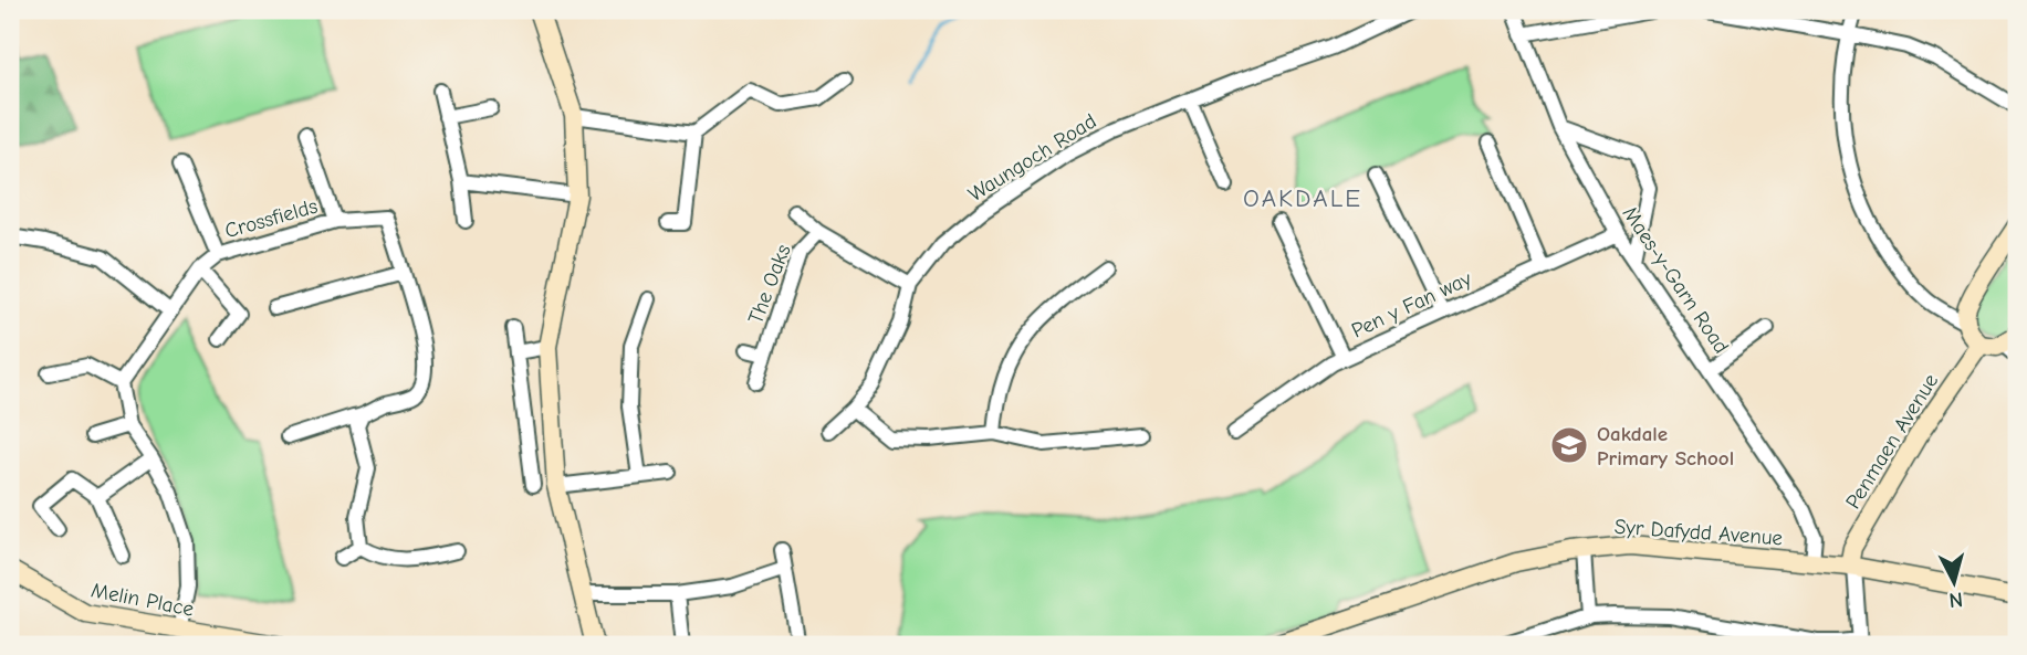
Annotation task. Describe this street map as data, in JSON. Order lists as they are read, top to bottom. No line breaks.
{"streets":{"street":["Waungoch Road","Crossfields","Maes-y-Garn Road","The Oaks","Pen y Fan way","Penmaen Avenue","Syr Dafydd Avenue","Melin Place"]},"crossings":[["Waungoch Road","The Oaks"],["Maes-y-Garn Road","Pen y Fan way"],["Maes-y-Garn Road","Syr Dafydd Avenue"],["Penmaen Avenue","Syr Dafydd Avenue"]],"districts":["OAKDALE"],"places":{"school or university":["Oakdale Primary School"]},"north":"bottom"}
